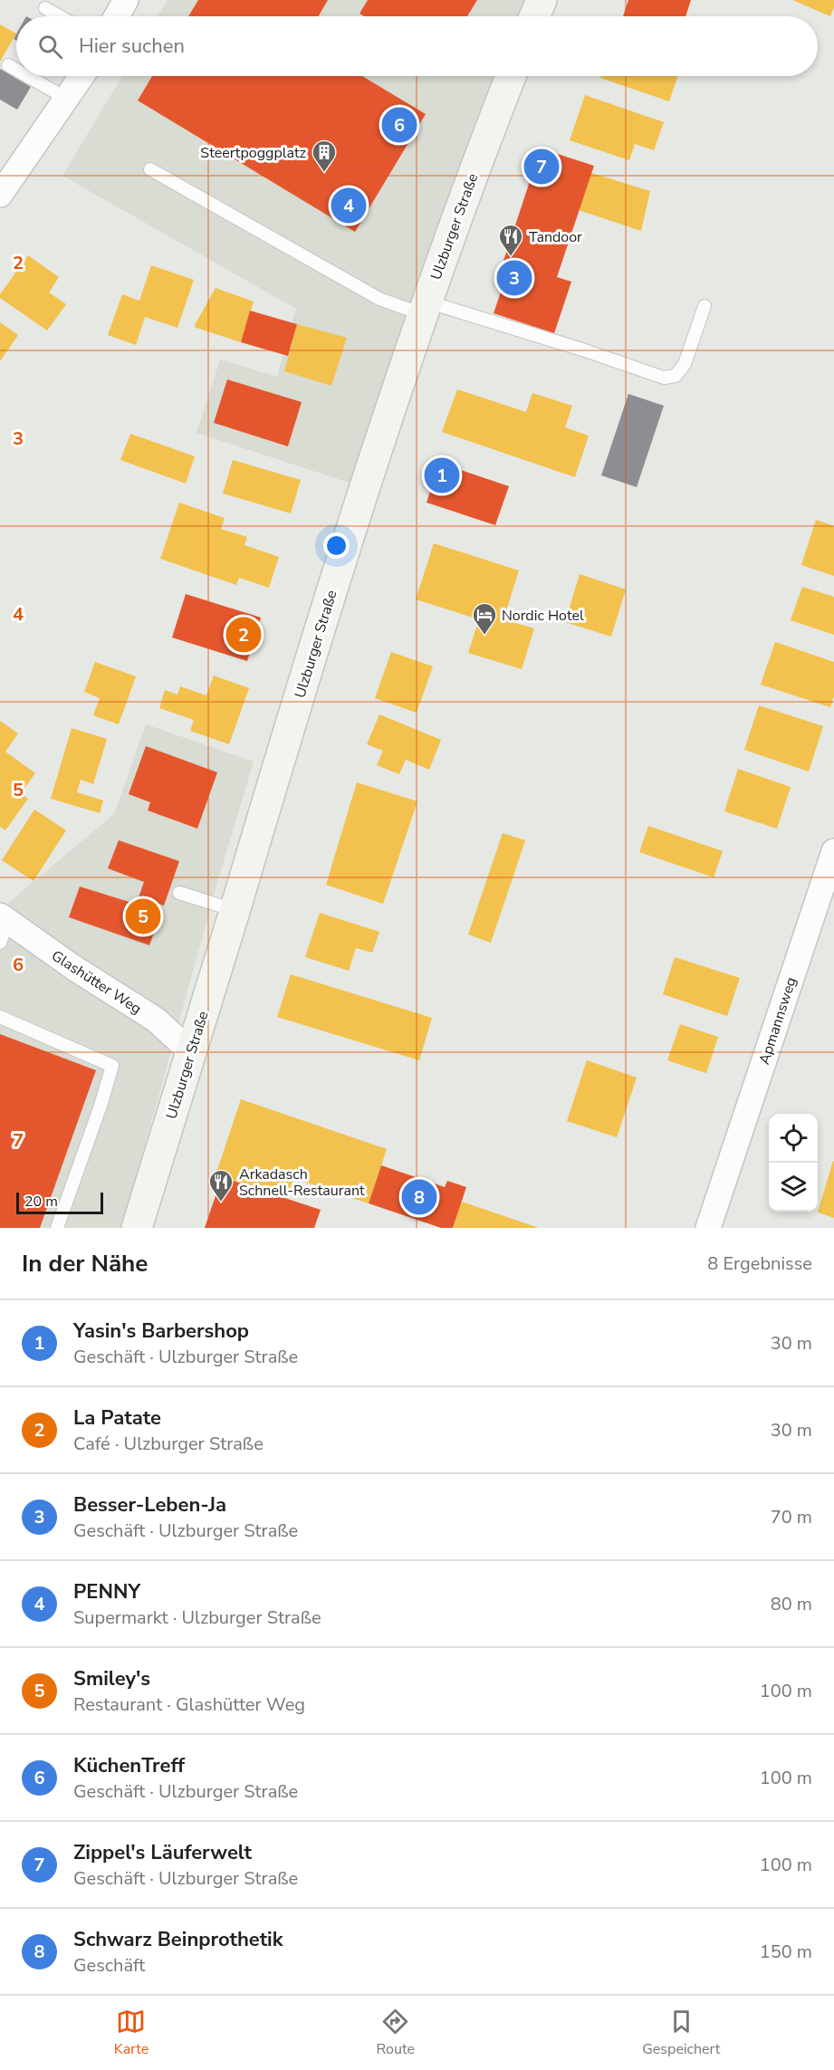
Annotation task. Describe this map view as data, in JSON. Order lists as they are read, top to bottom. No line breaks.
{"streets":{"main road":["Ulzburger Straße"],"street":["Glashütter Weg","Apmannsweg"]},"crossings":[["Ulzburger Straße","Glashütter Weg"]],"places":{"building":["Steertpoggplatz"],"restaurant":["Tandoor","Arkadasch Schnell-Restaurant"],"hotel":["Nordic Hotel"]},"scale_bar":"20 m","page":{"search":"Hier suchen","pins":["6","7","4","3","1","2","5","8"],"scale":"20 m","heading":["In der Nähe","8 Ergebnisse"],"list":[{"mark":"1","name":"Yasin's Barbershop","note":"Geschäft · Ulzburger Straße","value":"30 m"},{"mark":"2","name":"La Patate","note":"Café · Ulzburger Straße","value":"30 m"},{"mark":"3","name":"Besser-Leben-Ja","note":"Geschäft · Ulzburger Straße","value":"70 m"},{"mark":"4","name":"PENNY","note":"Supermarkt · Ulzburger Straße","value":"80 m"},{"mark":"5","name":"Smiley's","note":"Restaurant · Glashütter Weg","value":"100 m"},{"mark":"6","name":"KüchenTreff","note":"Geschäft · Ulzburger Straße","value":"100 m"},{"mark":"7","name":"Zippel's Läuferwelt","note":"Geschäft · Ulzburger Straße","value":"100 m"},{"mark":"8","name":"Schwarz Beinprothetik","note":"Geschäft","value":"150 m"}],"nav":["Karte","Route","Gespeichert"]},"grid":{"rows":["2","3","4","5","6","7"]}}
